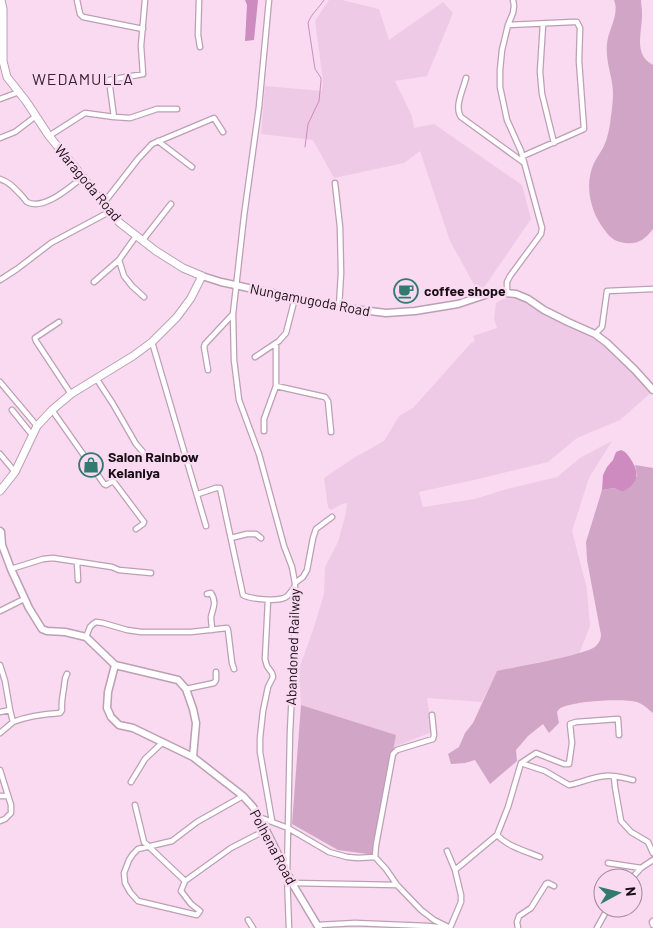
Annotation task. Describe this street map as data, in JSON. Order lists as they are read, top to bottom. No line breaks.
{"streets":{"main road":["Waragoda Road"],"street":["Nungamugoda Road","Abandoned Railway","Polhena Road"]},"crossings":[["Waragoda Road","Nungamugoda Road"],["Nungamugoda Road","Abandoned Railway"],["Abandoned Railway","Polhena Road"]],"districts":["WEDAMULLA"],"places":{"cafe":["coffee shope"],"shop":["Salon Rainbow Kelaniya"]},"north":"right"}
